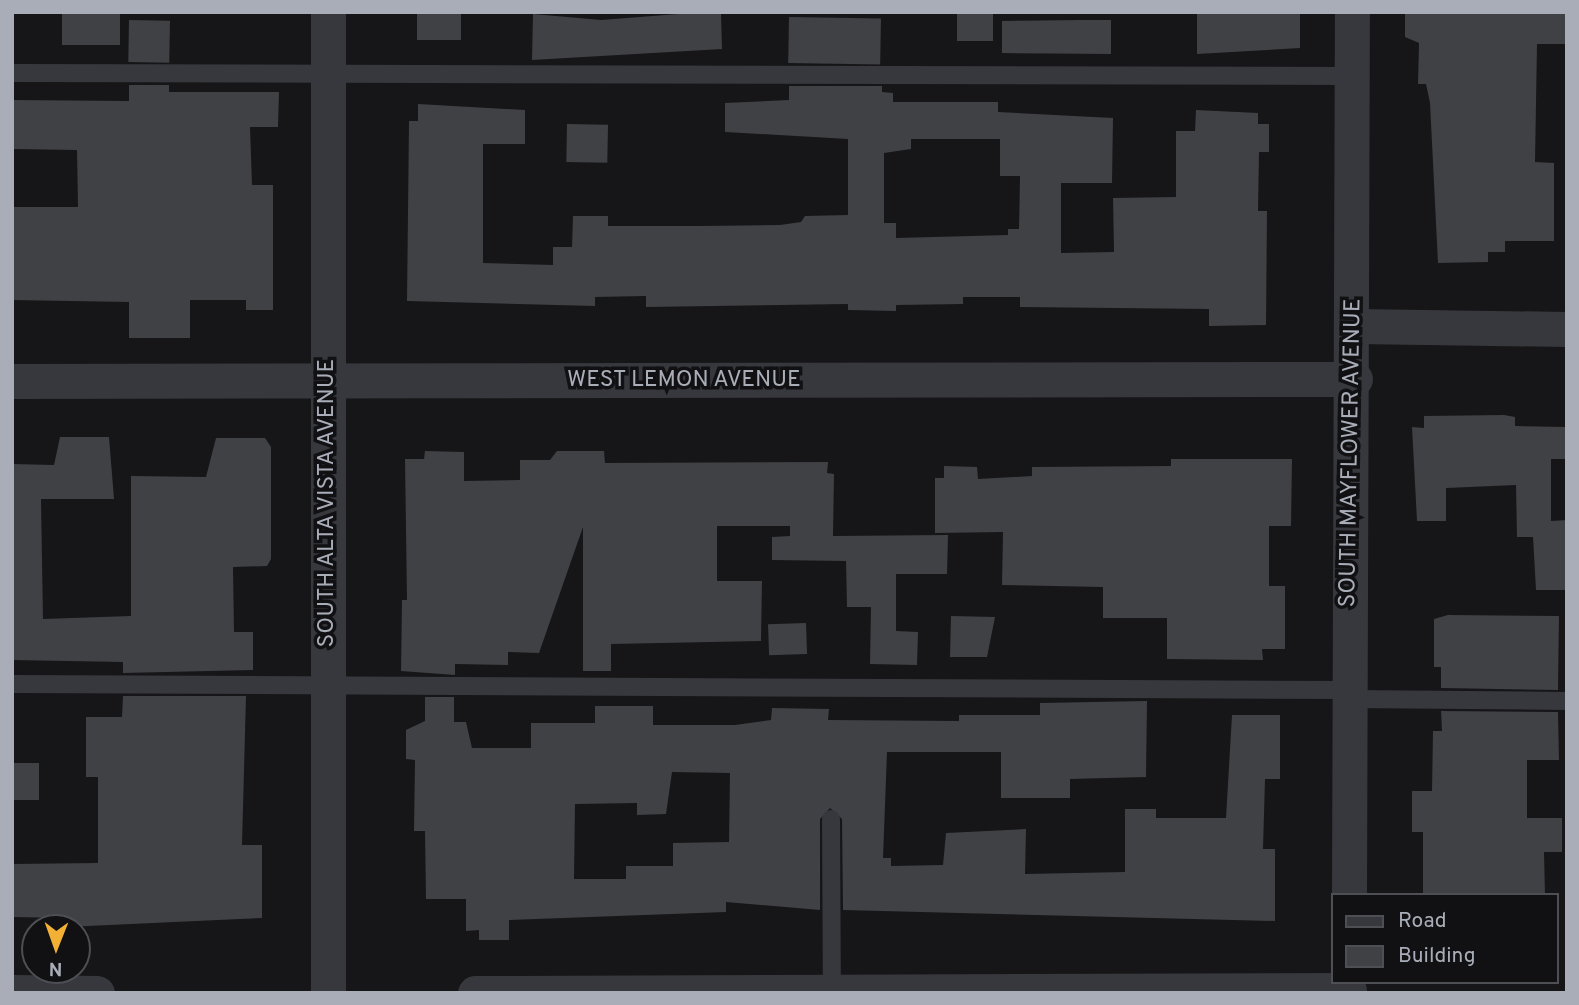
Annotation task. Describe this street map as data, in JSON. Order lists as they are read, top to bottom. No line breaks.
{"streets":{"street":["WEST LEMON AVENUE","SOUTH MAYFLOWER AVENUE","SOUTH ALTA VISTA AVENUE"]},"crossings":[["WEST LEMON AVENUE","SOUTH MAYFLOWER AVENUE"],["WEST LEMON AVENUE","SOUTH ALTA VISTA AVENUE"]],"legend":["Road","Building"],"north":"bottom"}
